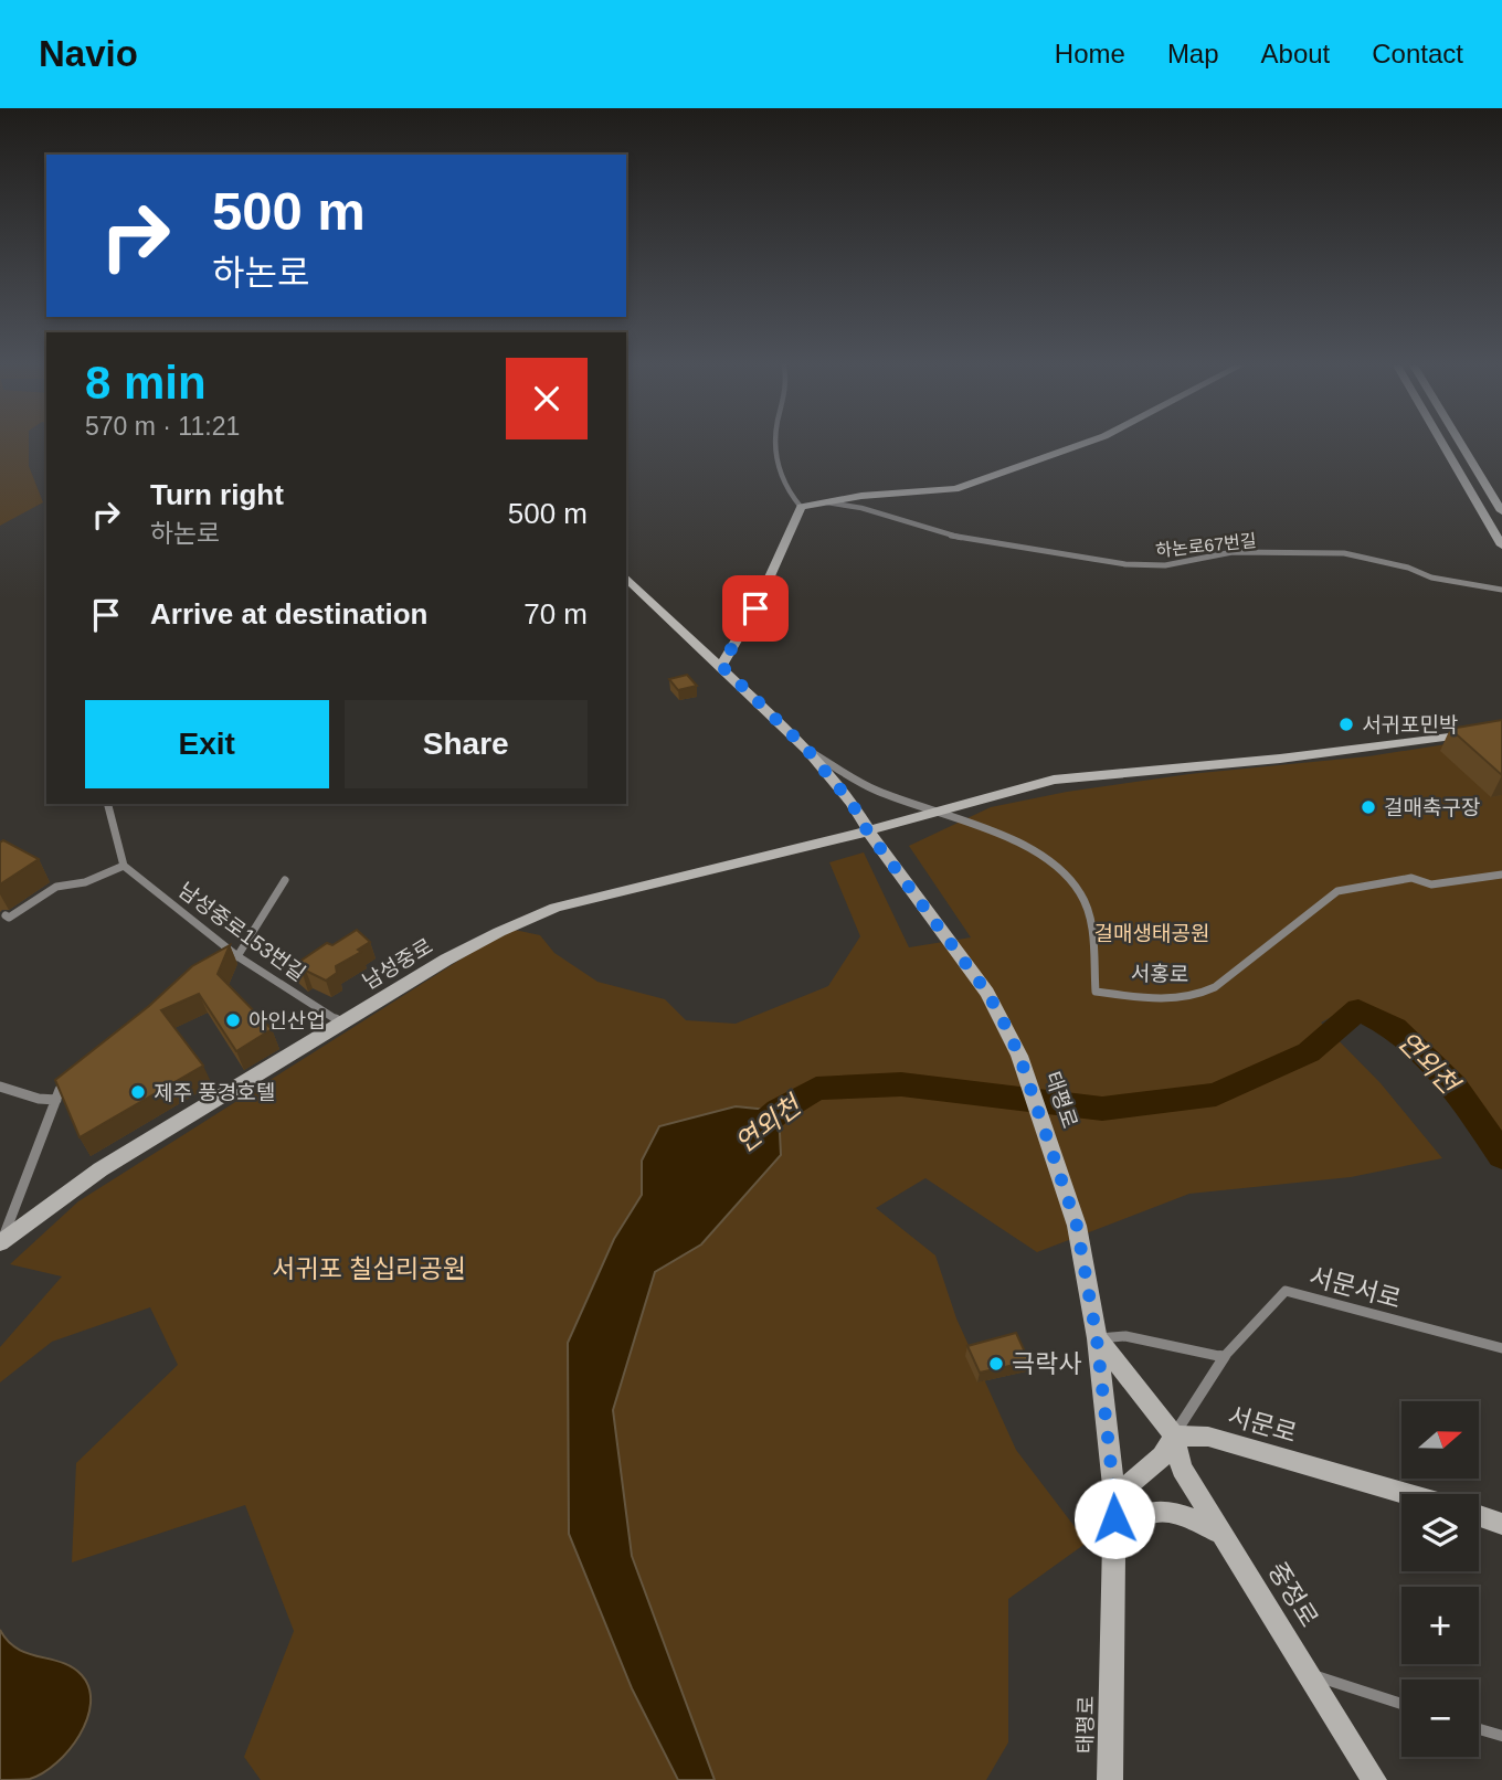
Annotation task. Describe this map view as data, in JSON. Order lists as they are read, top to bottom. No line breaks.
{"streets":{"street":["하논로67번길","남성중로153번길","남성중로","서홍로","태평로","서문서로","서문로","중정로"]},"crossings":[["남성중로153번길","남성중로"],["남성중로","태평로"],["서문서로","서문로"],["서문서로","중정로"],["서문로","중정로"]],"water":["연외천"],"parks":["걸매생태공원","서귀포 칠십리공원"],"places":["서귀포민박","걸매축구장","아인산업","제주 풍경호텔","극락사"],"north":"right","page":{"header":"Navio","nav":["Home","Map","About","Contact"],"turn":["500 m","하논로"],"heading":["8 min","570 m · 11:21"],"list":[{"name":"Turn right","note":"하논로","value":"500 m"},{"name":"Arrive at destination","value":"70 m"}],"buttons":["Exit","Share"],"map_buttons":["+","−"]}}
